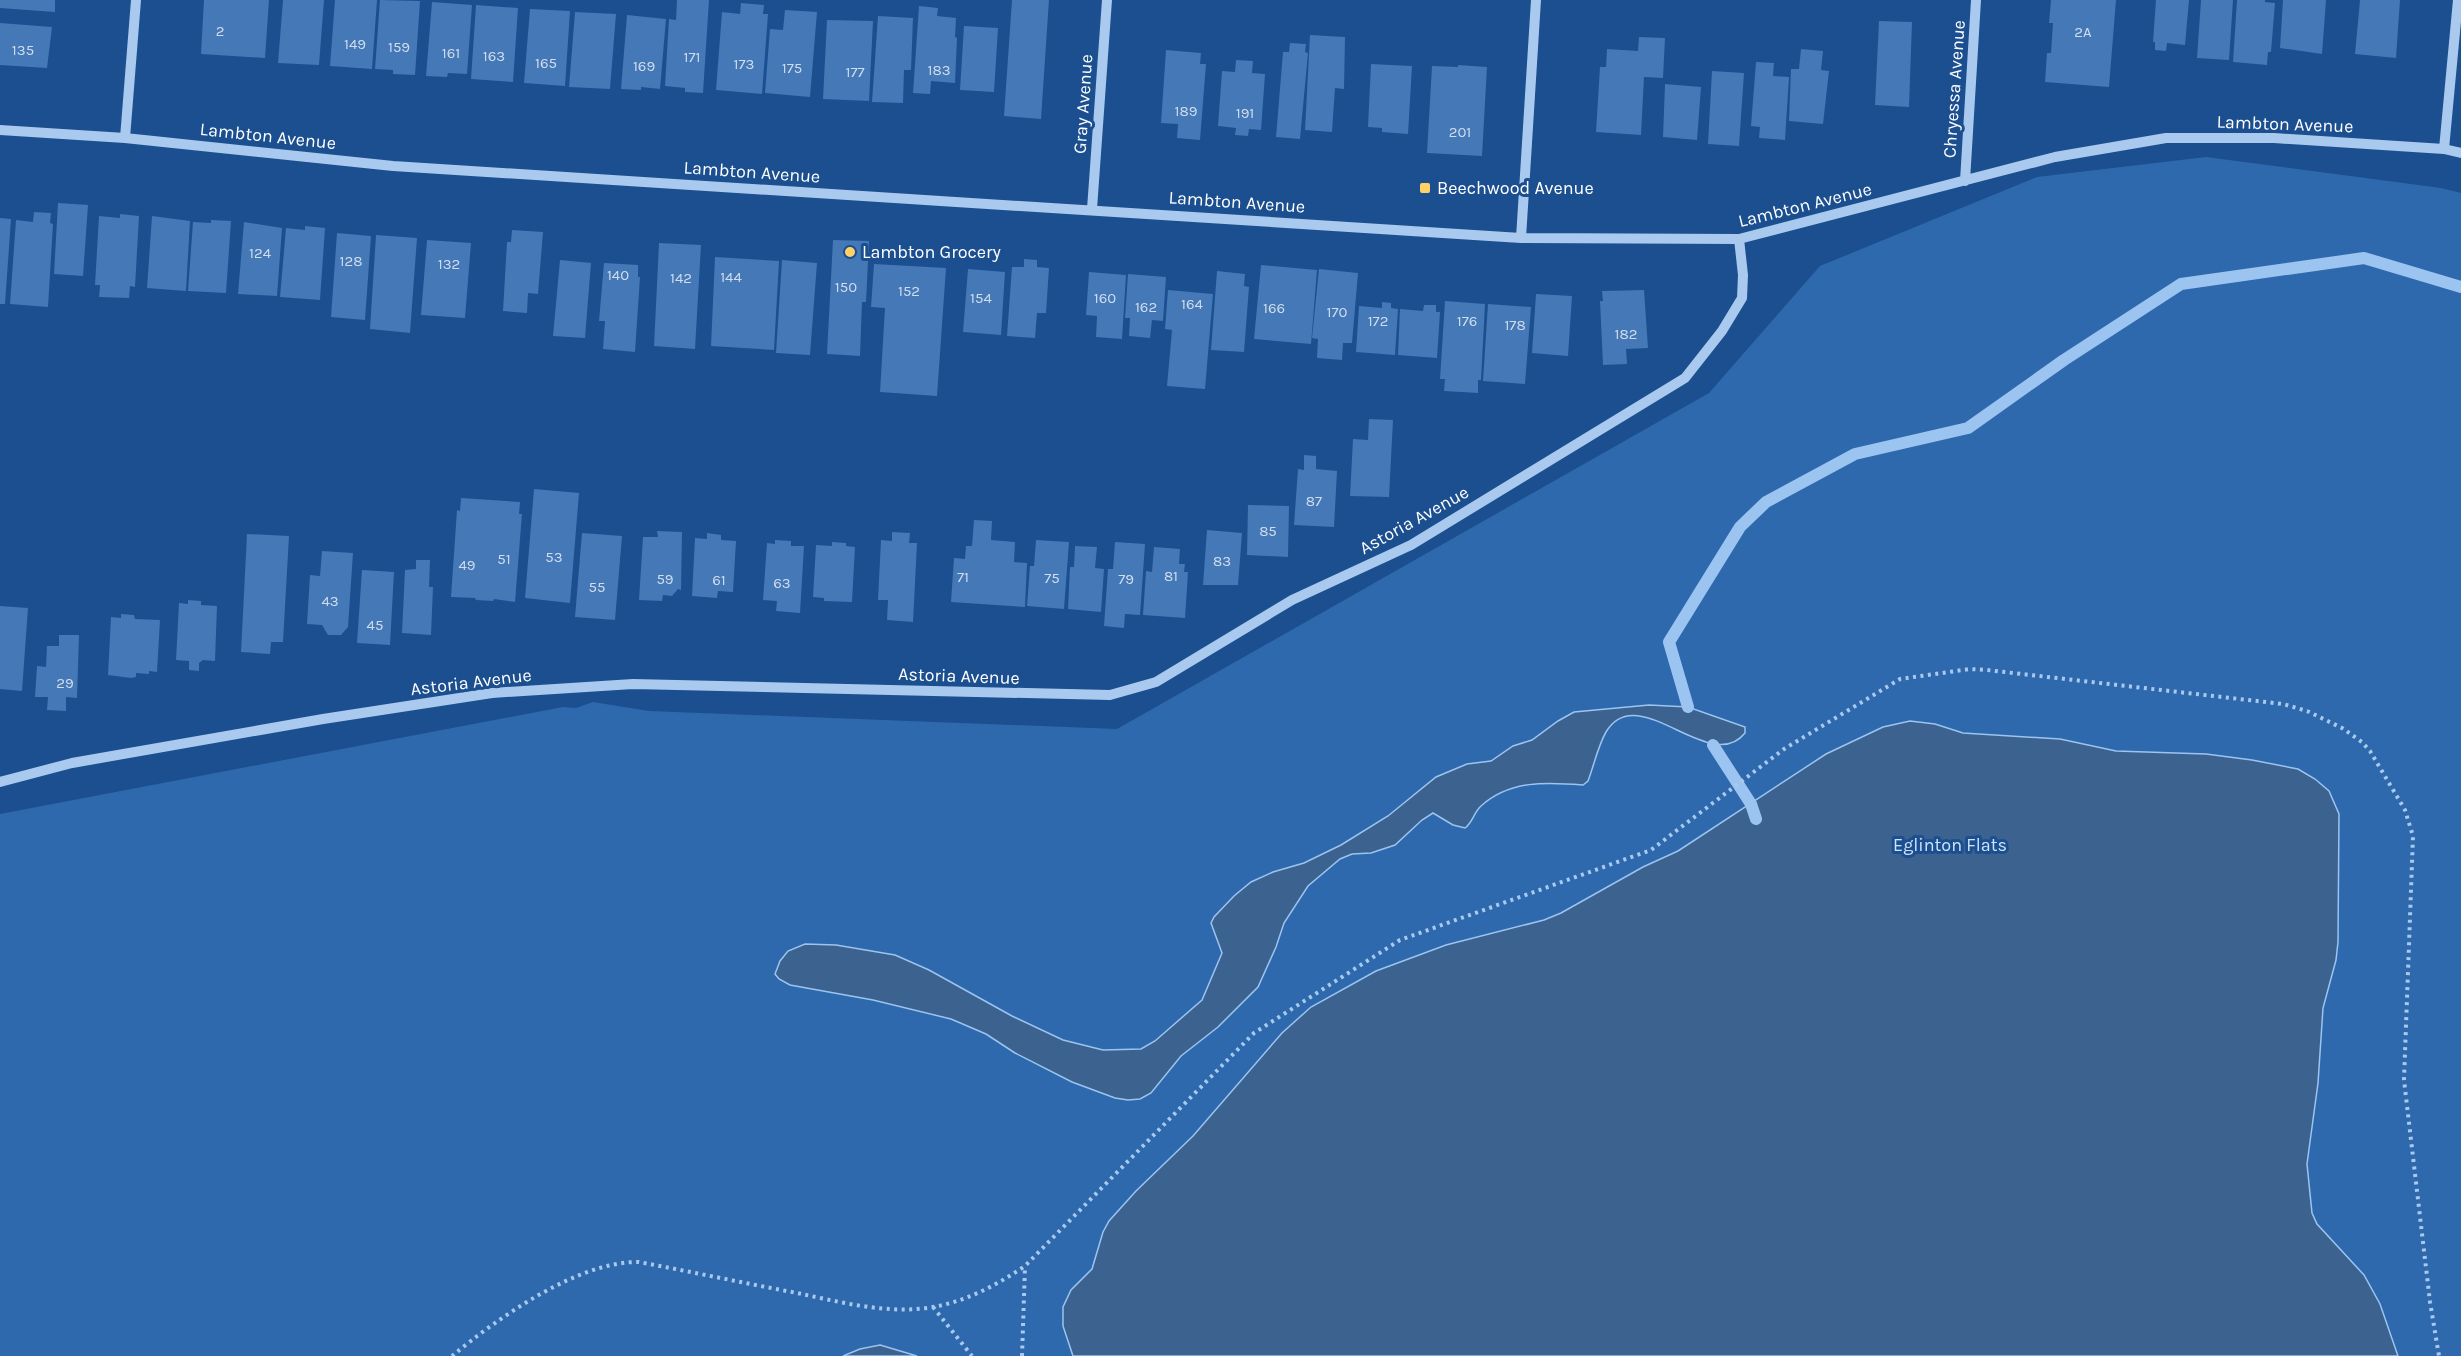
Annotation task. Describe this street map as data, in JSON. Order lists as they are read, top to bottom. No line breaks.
{"streets":{"street":["Chryessa Avenue","Gray Avenue","Lambton Avenue","Astoria Avenue"]},"crossings":[["Chryessa Avenue","Lambton Avenue"],["Gray Avenue","Lambton Avenue"],["Lambton Avenue","Astoria Avenue"]],"parks":["Eglinton Flats"],"places":{"transit":["Beechwood Avenue"],"other":["Lambton Grocery"]},"house_numbers":["2","2A","149","159","135","161","163","171","165","173","169","175","183","177","189","191","201","124","128","132","140","144","142","150","152","154","160","164","162","166","170","172","176","178","182","87","85","53","51","83","49","81","71","75","59","79","61","63","55","43","45","29"]}
